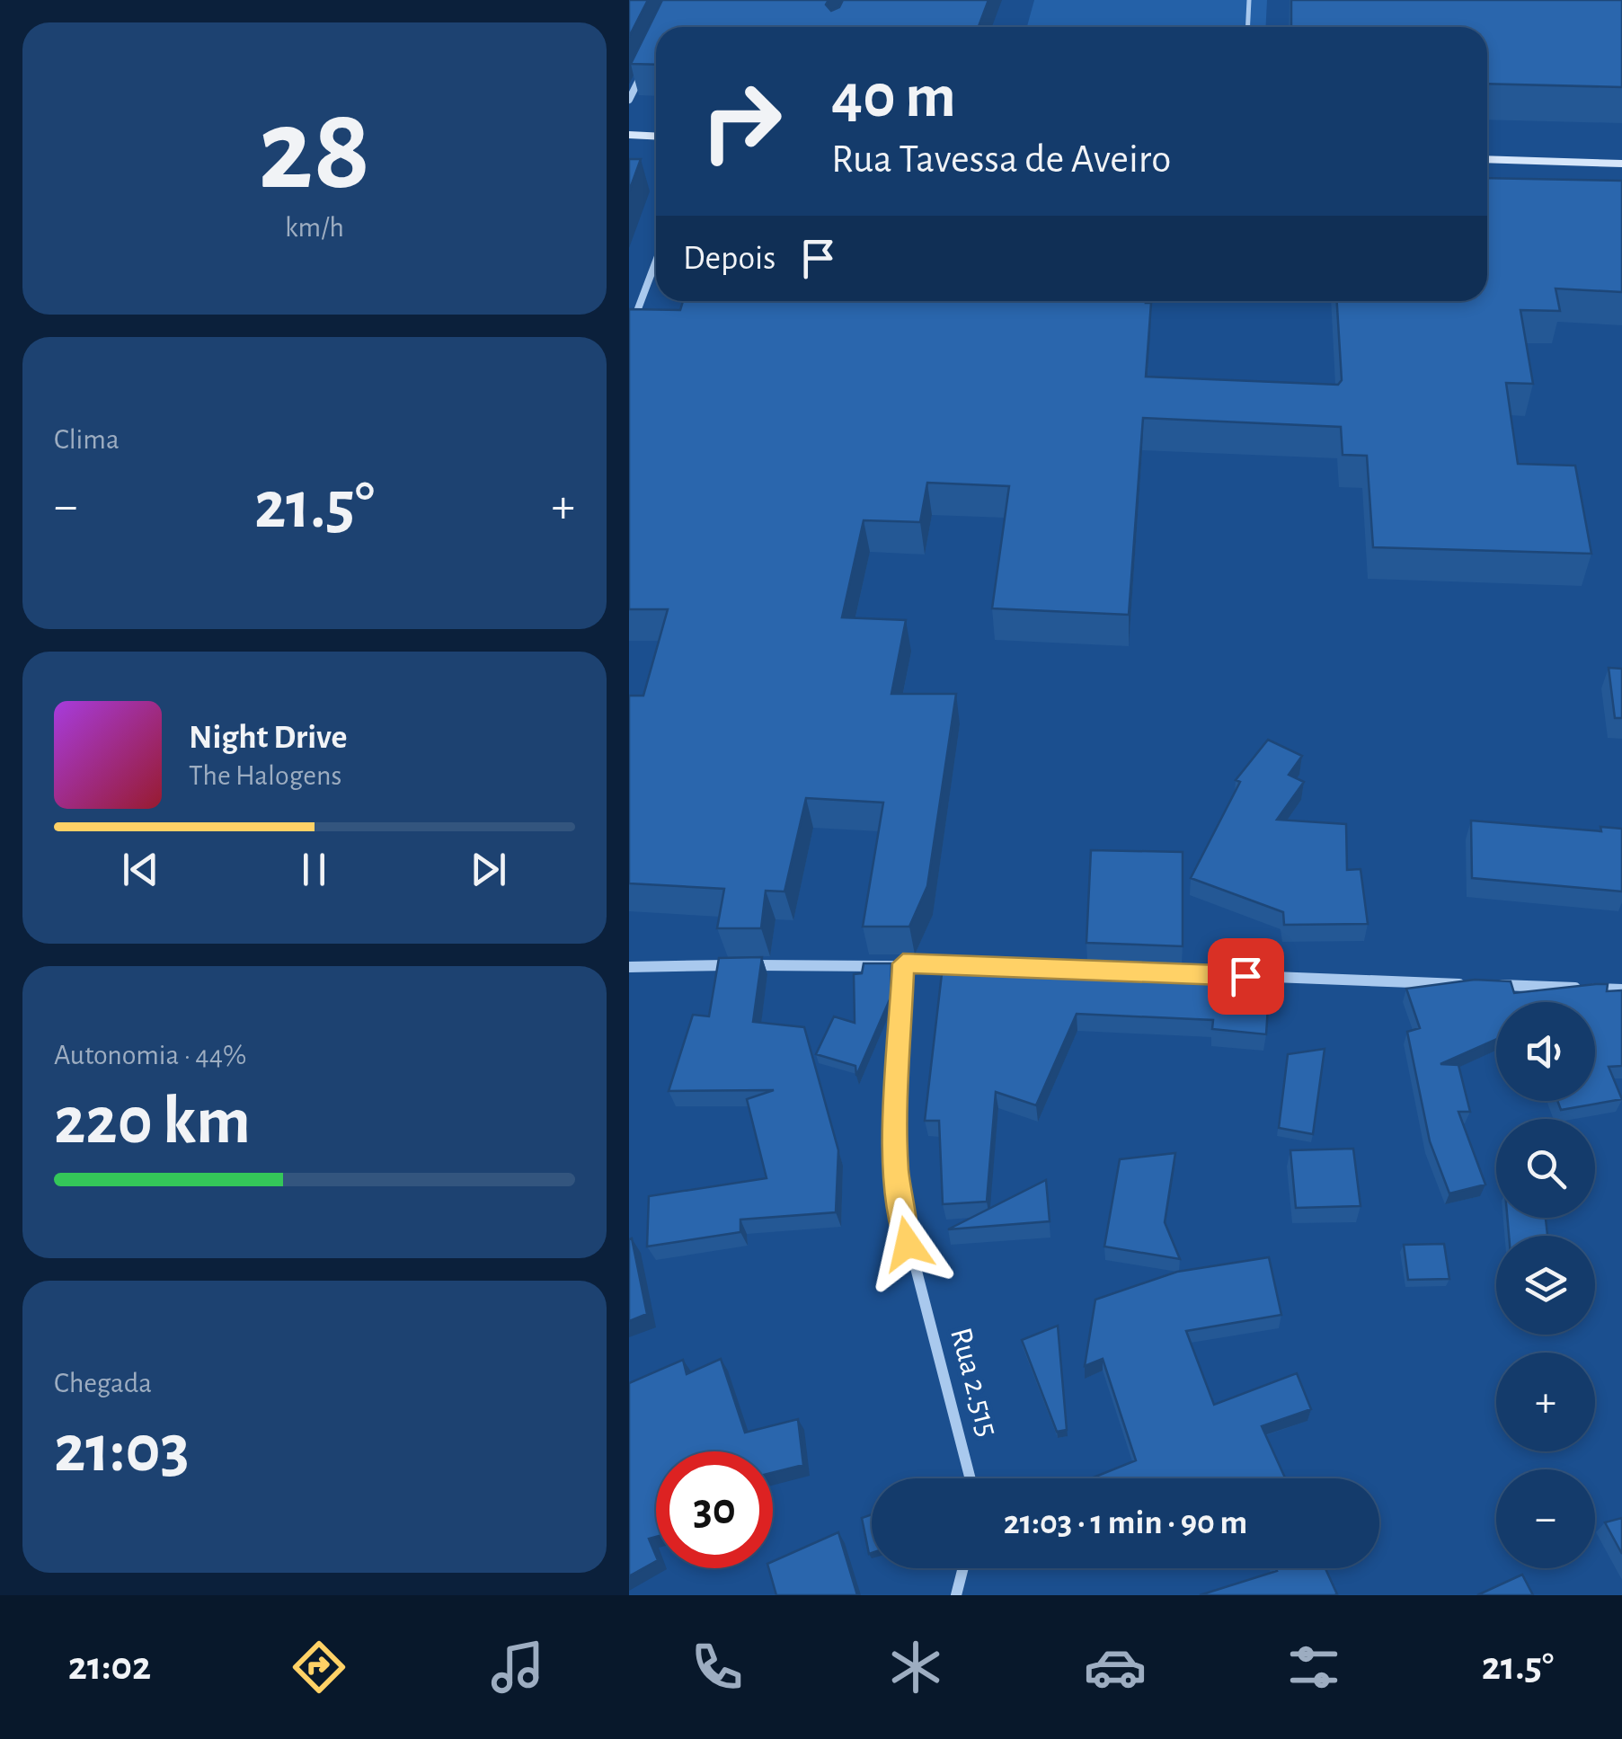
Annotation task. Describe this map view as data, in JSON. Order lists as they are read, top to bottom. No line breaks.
{"streets":{"street":["Rua 2.515"]},"page":{"tile":[["28","km/h"],"Clima",["Autonomia · 44%","220 km"],["Chegada","21:03"]],"turn":["40 m","Rua Tavessa de Aveiro"],"then":"Depois","heat":["−","21.5°","+"],"song":["Night Drive","The Halogens"],"map_buttons":["+","−"],"limit":"30","trip":"21:03 · 1 min · 90 m","tabs":["21:02","21.5°"]}}
